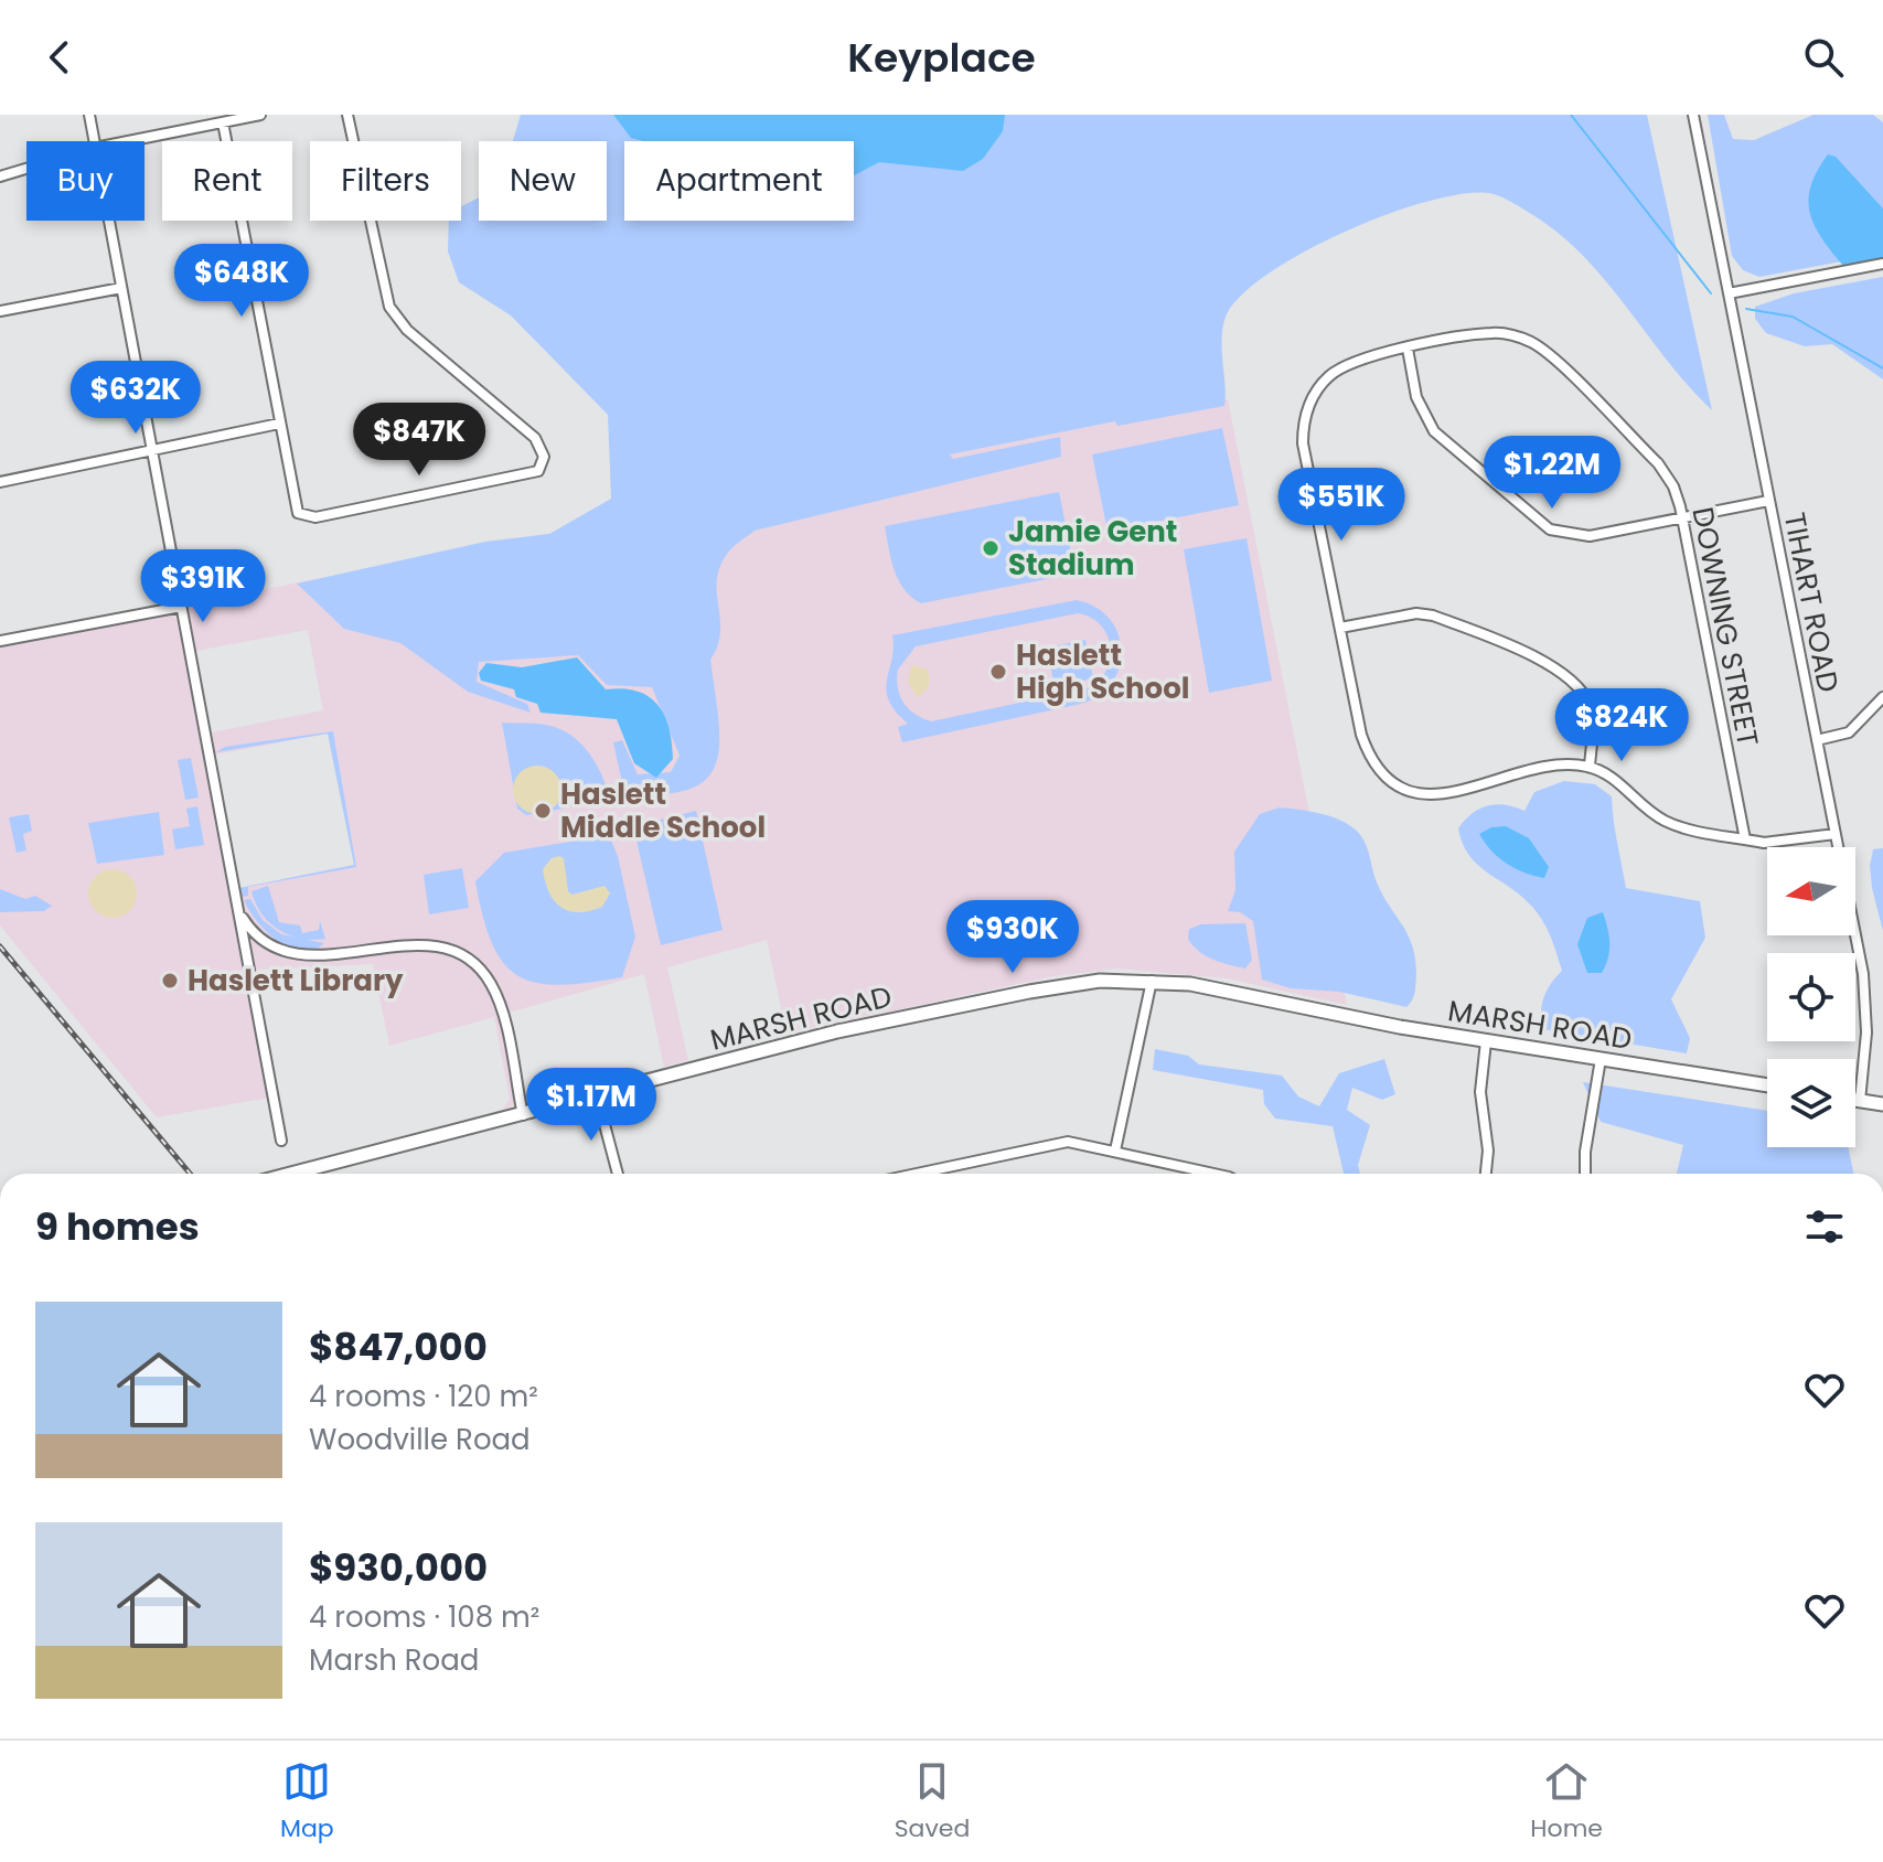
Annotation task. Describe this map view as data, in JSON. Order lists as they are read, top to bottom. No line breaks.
{"streets":{"main road":["MARSH ROAD"],"street":["TIHART ROAD","DOWNING STREET"]},"places":["Jamie Gent Stadium","Haslett High School","Haslett Middle School","Haslett Library"],"north":"left","page":{"header":"Keyplace","chip":["Buy","Rent","Filters","New","Apartment"],"price":["$648K","$632K","$847K","$1.22M","$551K","$391K","$824K","$930K","$1.17M"],"heading":"9 homes","list":[{"name":"$847,000","note":"4 rooms · 120 m² · Woodville Road"},{"name":"$930,000","note":"4 rooms · 108 m² · Marsh Road"}],"tabs":["Map","Saved","Home"]}}
